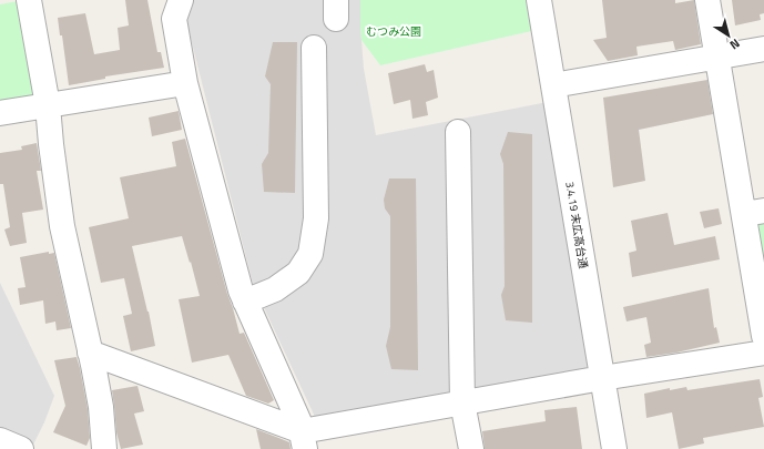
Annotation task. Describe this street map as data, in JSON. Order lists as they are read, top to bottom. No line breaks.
{"streets":{"street":["3.4.19 末広高台通"]},"parks":["むつみ公園"],"north":"bottom right"}
